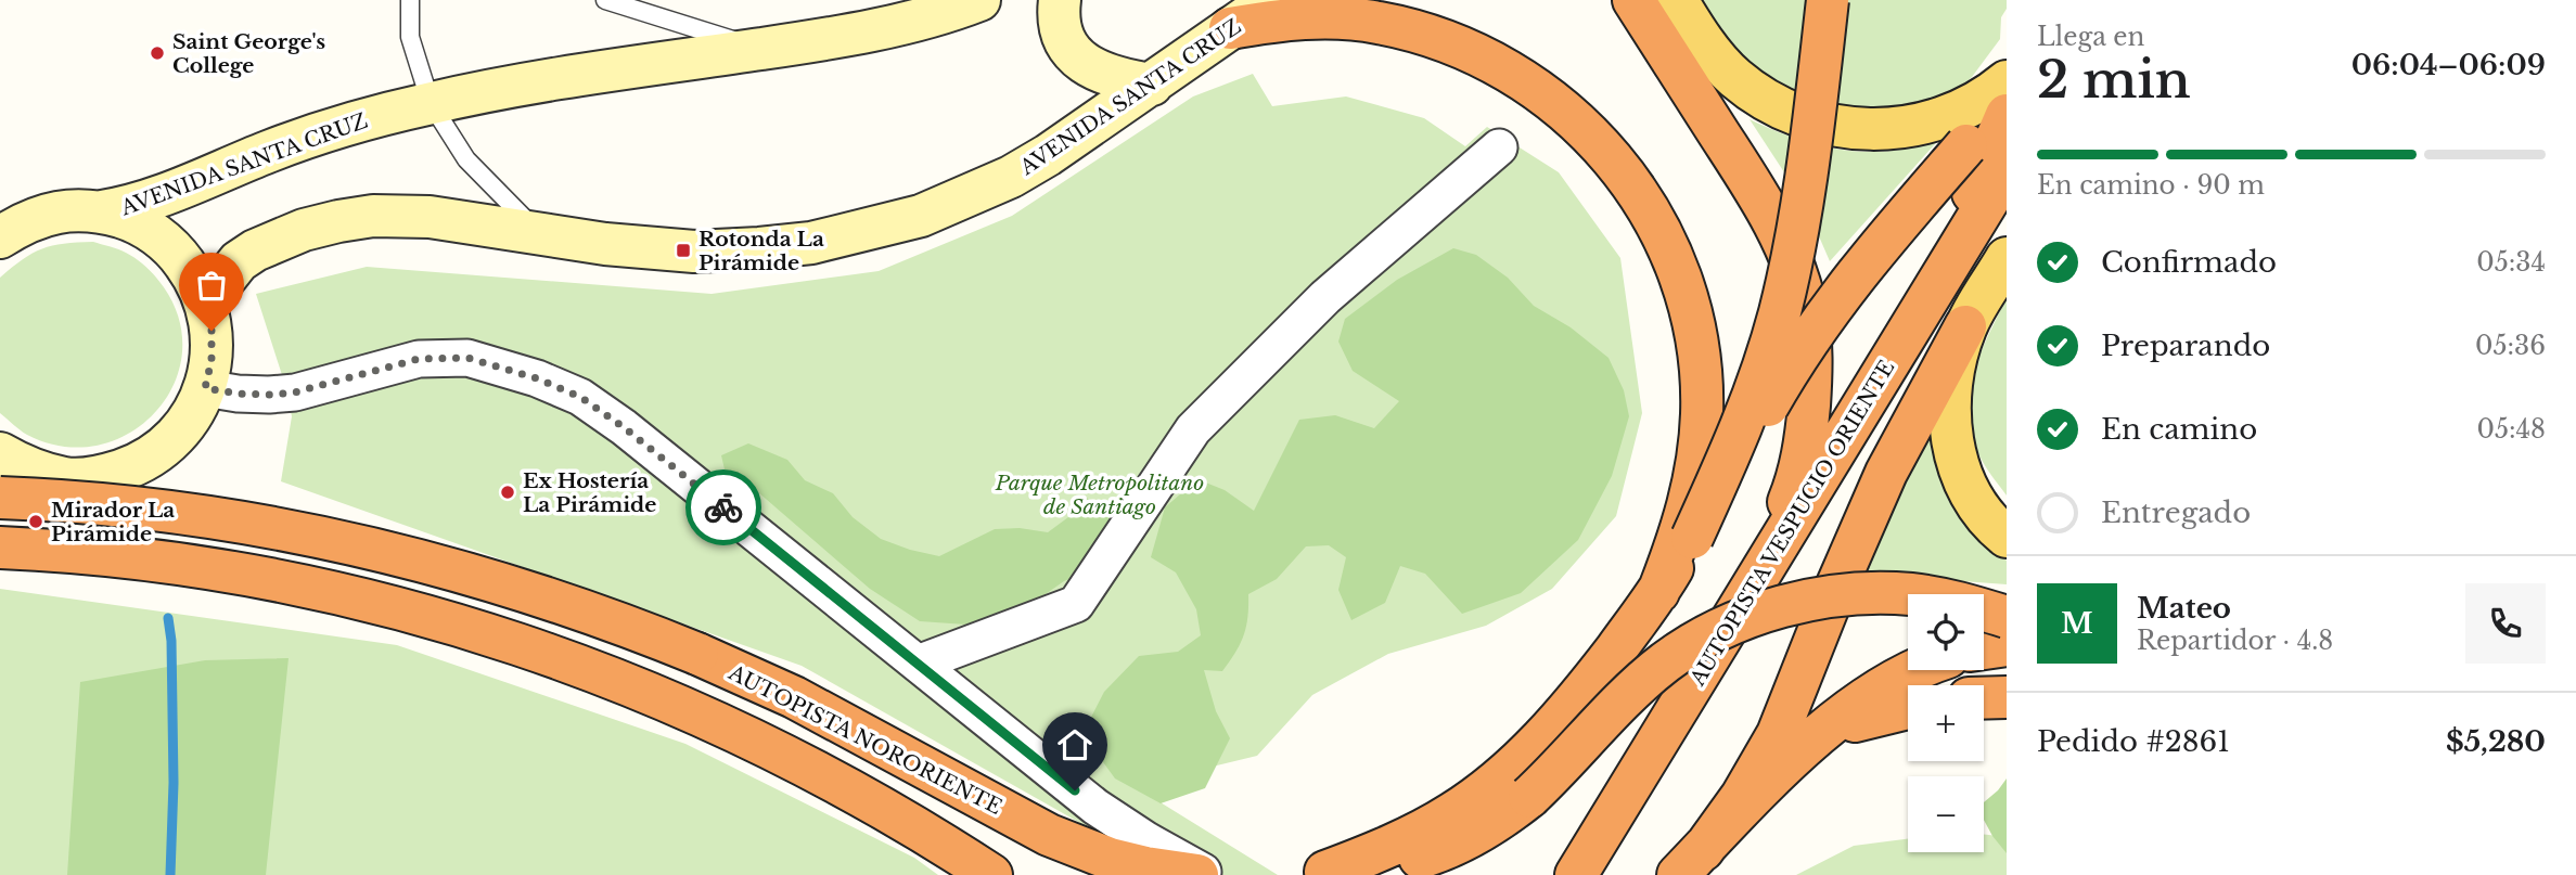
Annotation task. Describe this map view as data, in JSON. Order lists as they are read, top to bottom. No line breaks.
{"streets":{"highway":["AUTOPISTA VESPUCIO ORIENTE","AUTOPISTA NORORIENTE"],"street":["AVENIDA SANTA CRUZ"]},"parks":["Parque Metropolitano de Santiago"],"places":{"other":["Saint George's College","Ex Hostería La Pirámide","Mirador La Pirámide"],"transit":["Rotonda La Pirámide"]},"page":{"heading":["2 min","Llega en","06:04–06:09"],"panel":["Mateo","Repartidor · 4.8","Pedido #2861","$5,280"],"bar":"En camino · 90 m","list":[["Confirmado","05:34"],["Preparando","05:36"],["En camino","05:48"],"Entregado"],"round":"M","map_buttons":["+","−"]}}
